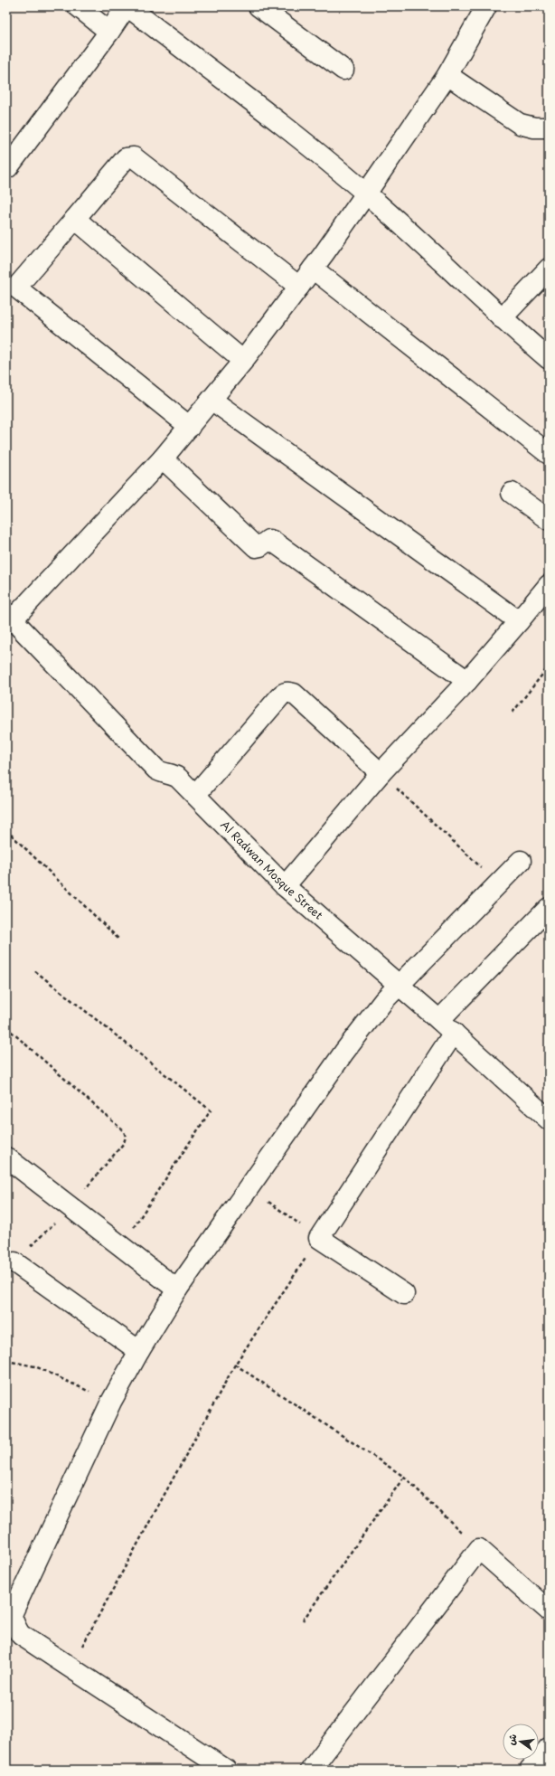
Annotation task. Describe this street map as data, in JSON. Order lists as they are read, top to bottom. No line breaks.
{"streets":{"street":["Al Radwan Mosque Street"]},"north":"left"}
